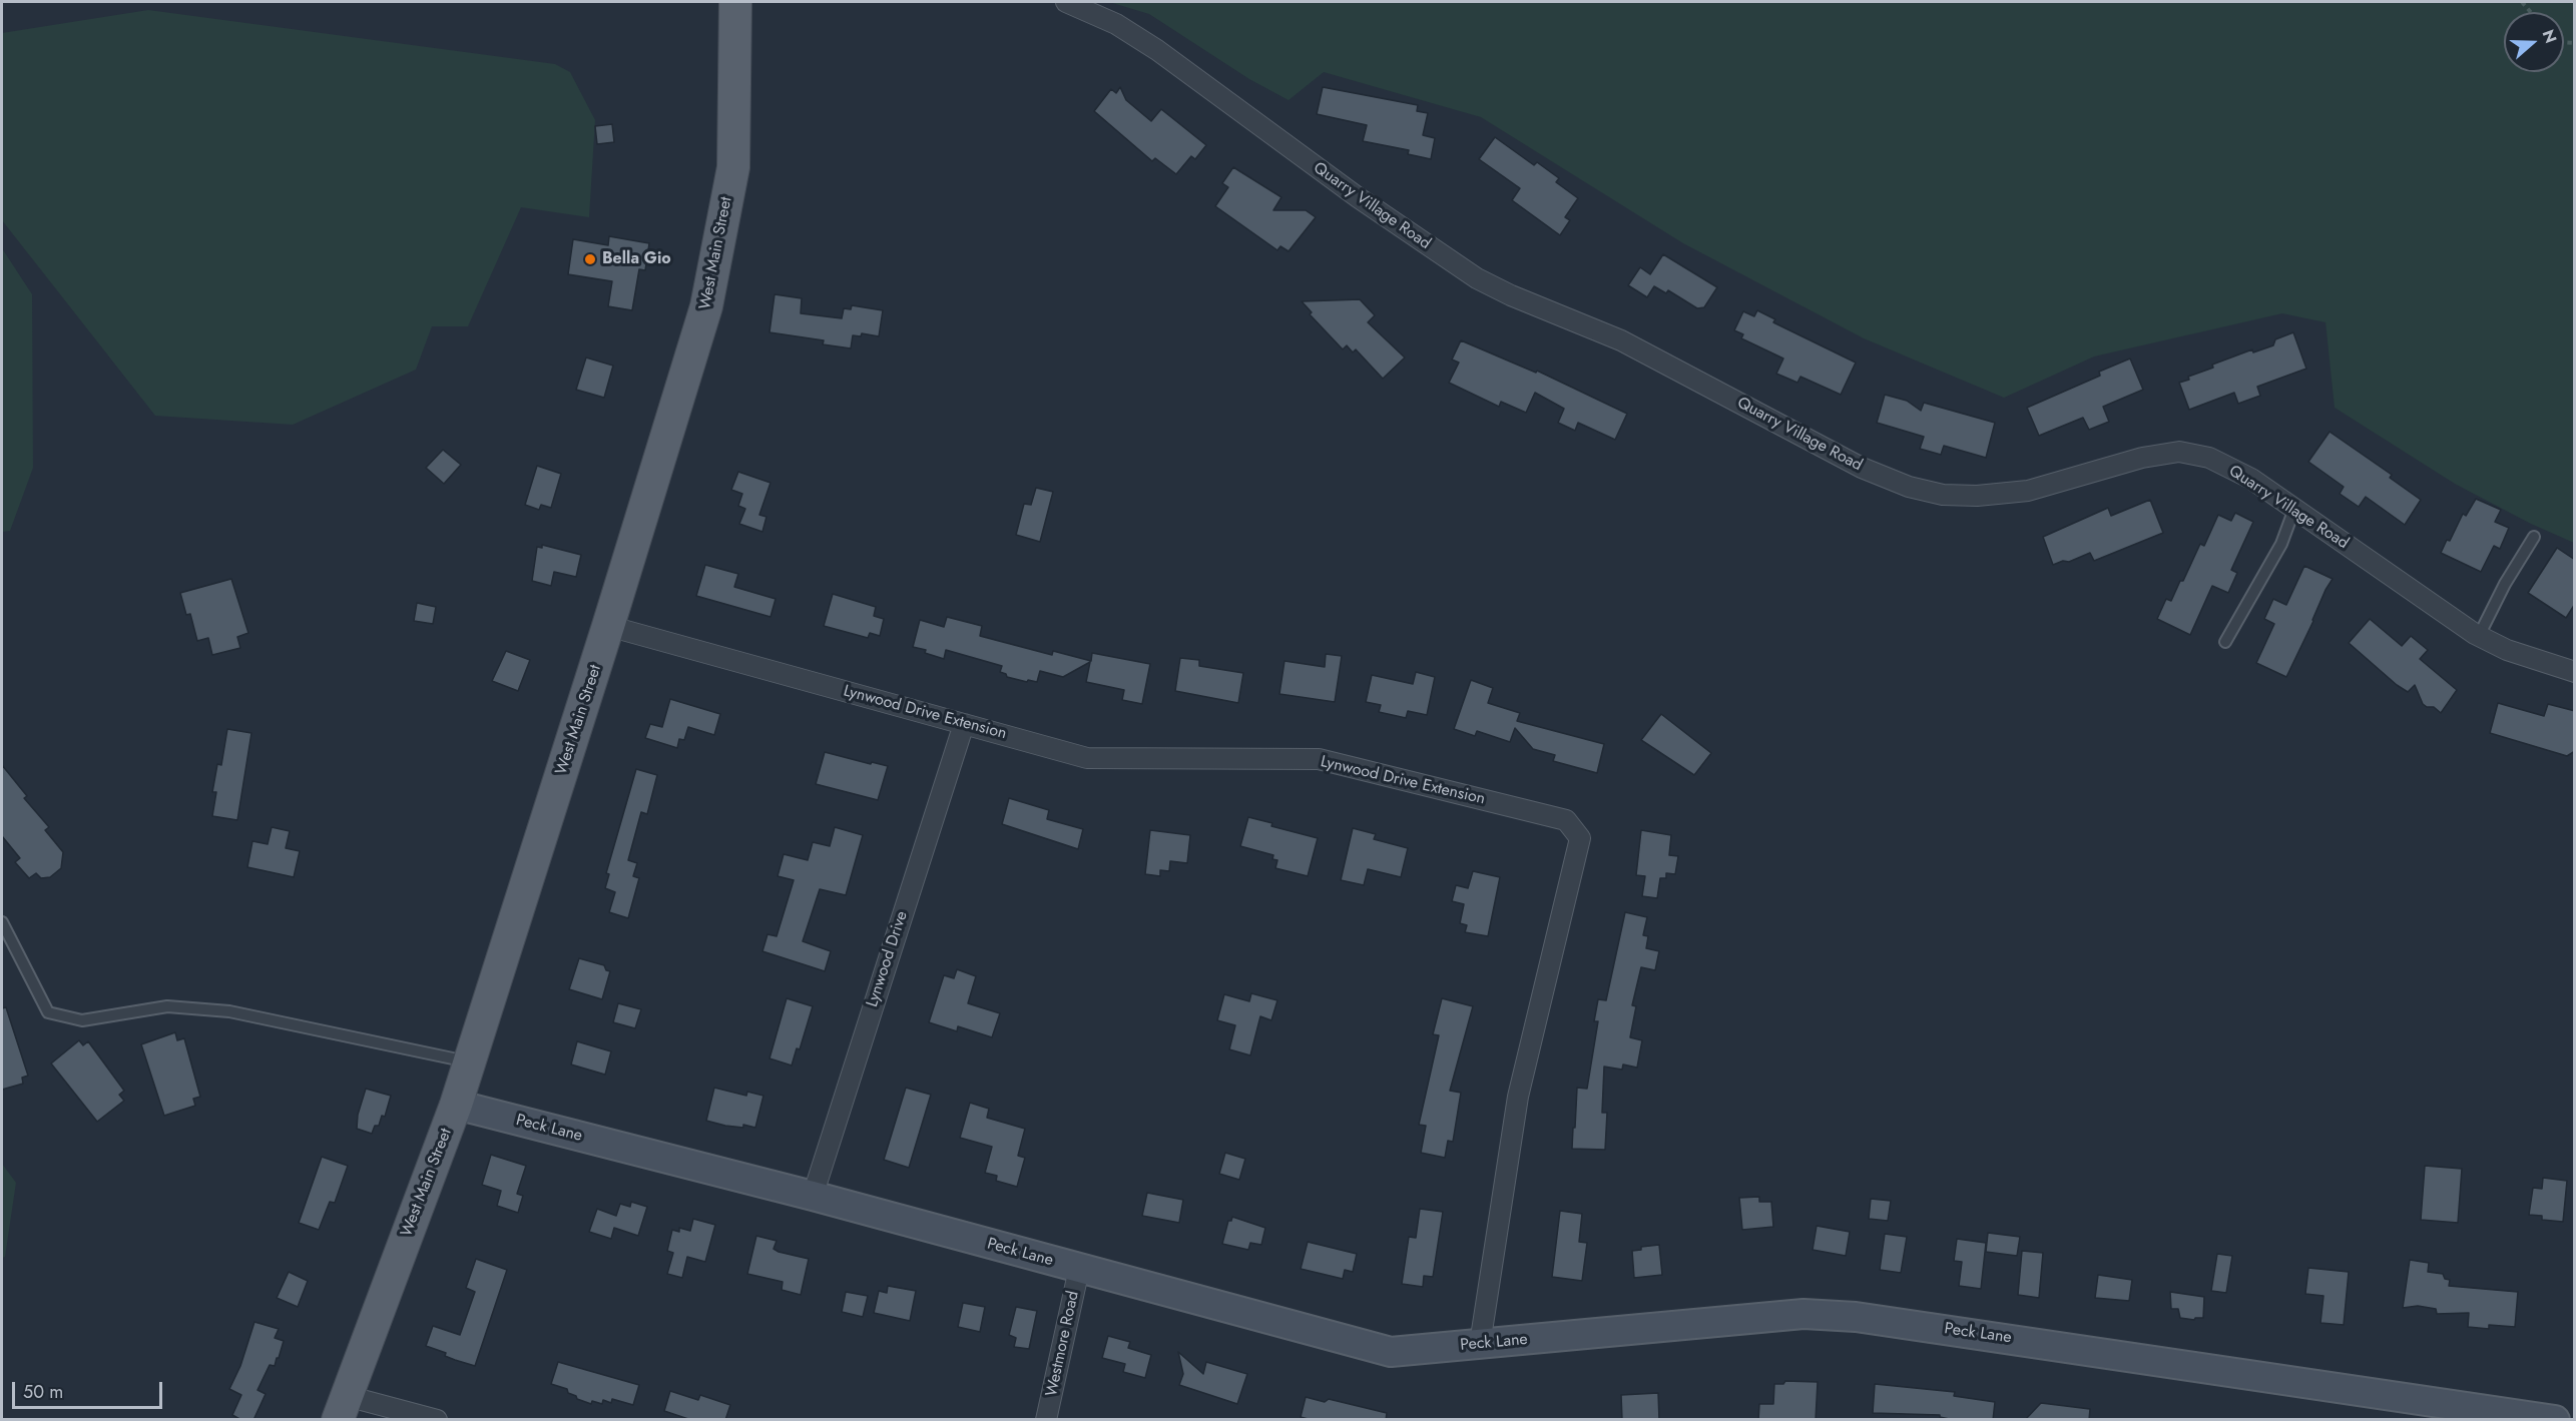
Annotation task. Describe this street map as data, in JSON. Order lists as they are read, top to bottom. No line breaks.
{"streets":{"main road":["West Main Street"],"street":["Quarry Village Road","Lynwood Drive Extension","Lynwood Drive","Peck Lane","Westmore Road"]},"crossings":[["West Main Street","Lynwood Drive Extension"],["West Main Street","Peck Lane"],["Lynwood Drive Extension","Lynwood Drive"],["Lynwood Drive Extension","Peck Lane"],["Lynwood Drive","Peck Lane"],["Peck Lane","Westmore Road"]],"places":["Bella Gio"],"scale_bar":"50 m","north":"right"}
